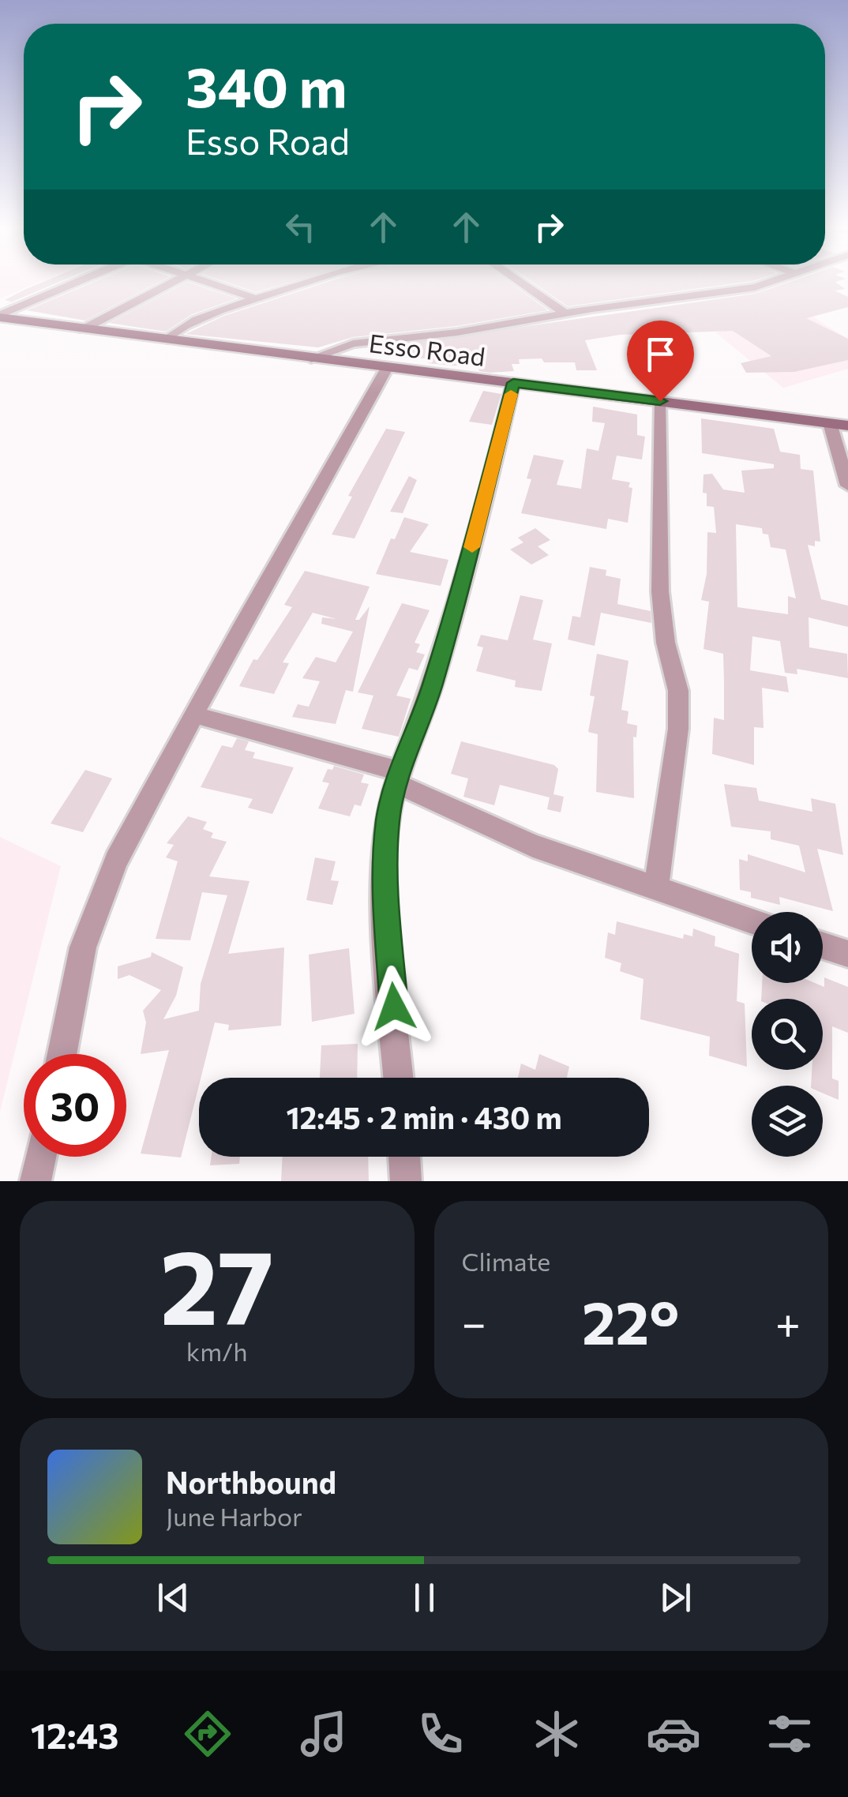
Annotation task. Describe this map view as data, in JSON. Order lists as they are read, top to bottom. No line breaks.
{"streets":{"street":["Esso Road"]},"page":{"turn":["340 m","Esso Road"],"limit":"30","trip":"12:45 · 2 min · 430 m","tile":[["27","km/h"],"Climate"],"heat":["−","22°","+"],"song":["Northbound","June Harbor"],"tabs":"12:43"}}
